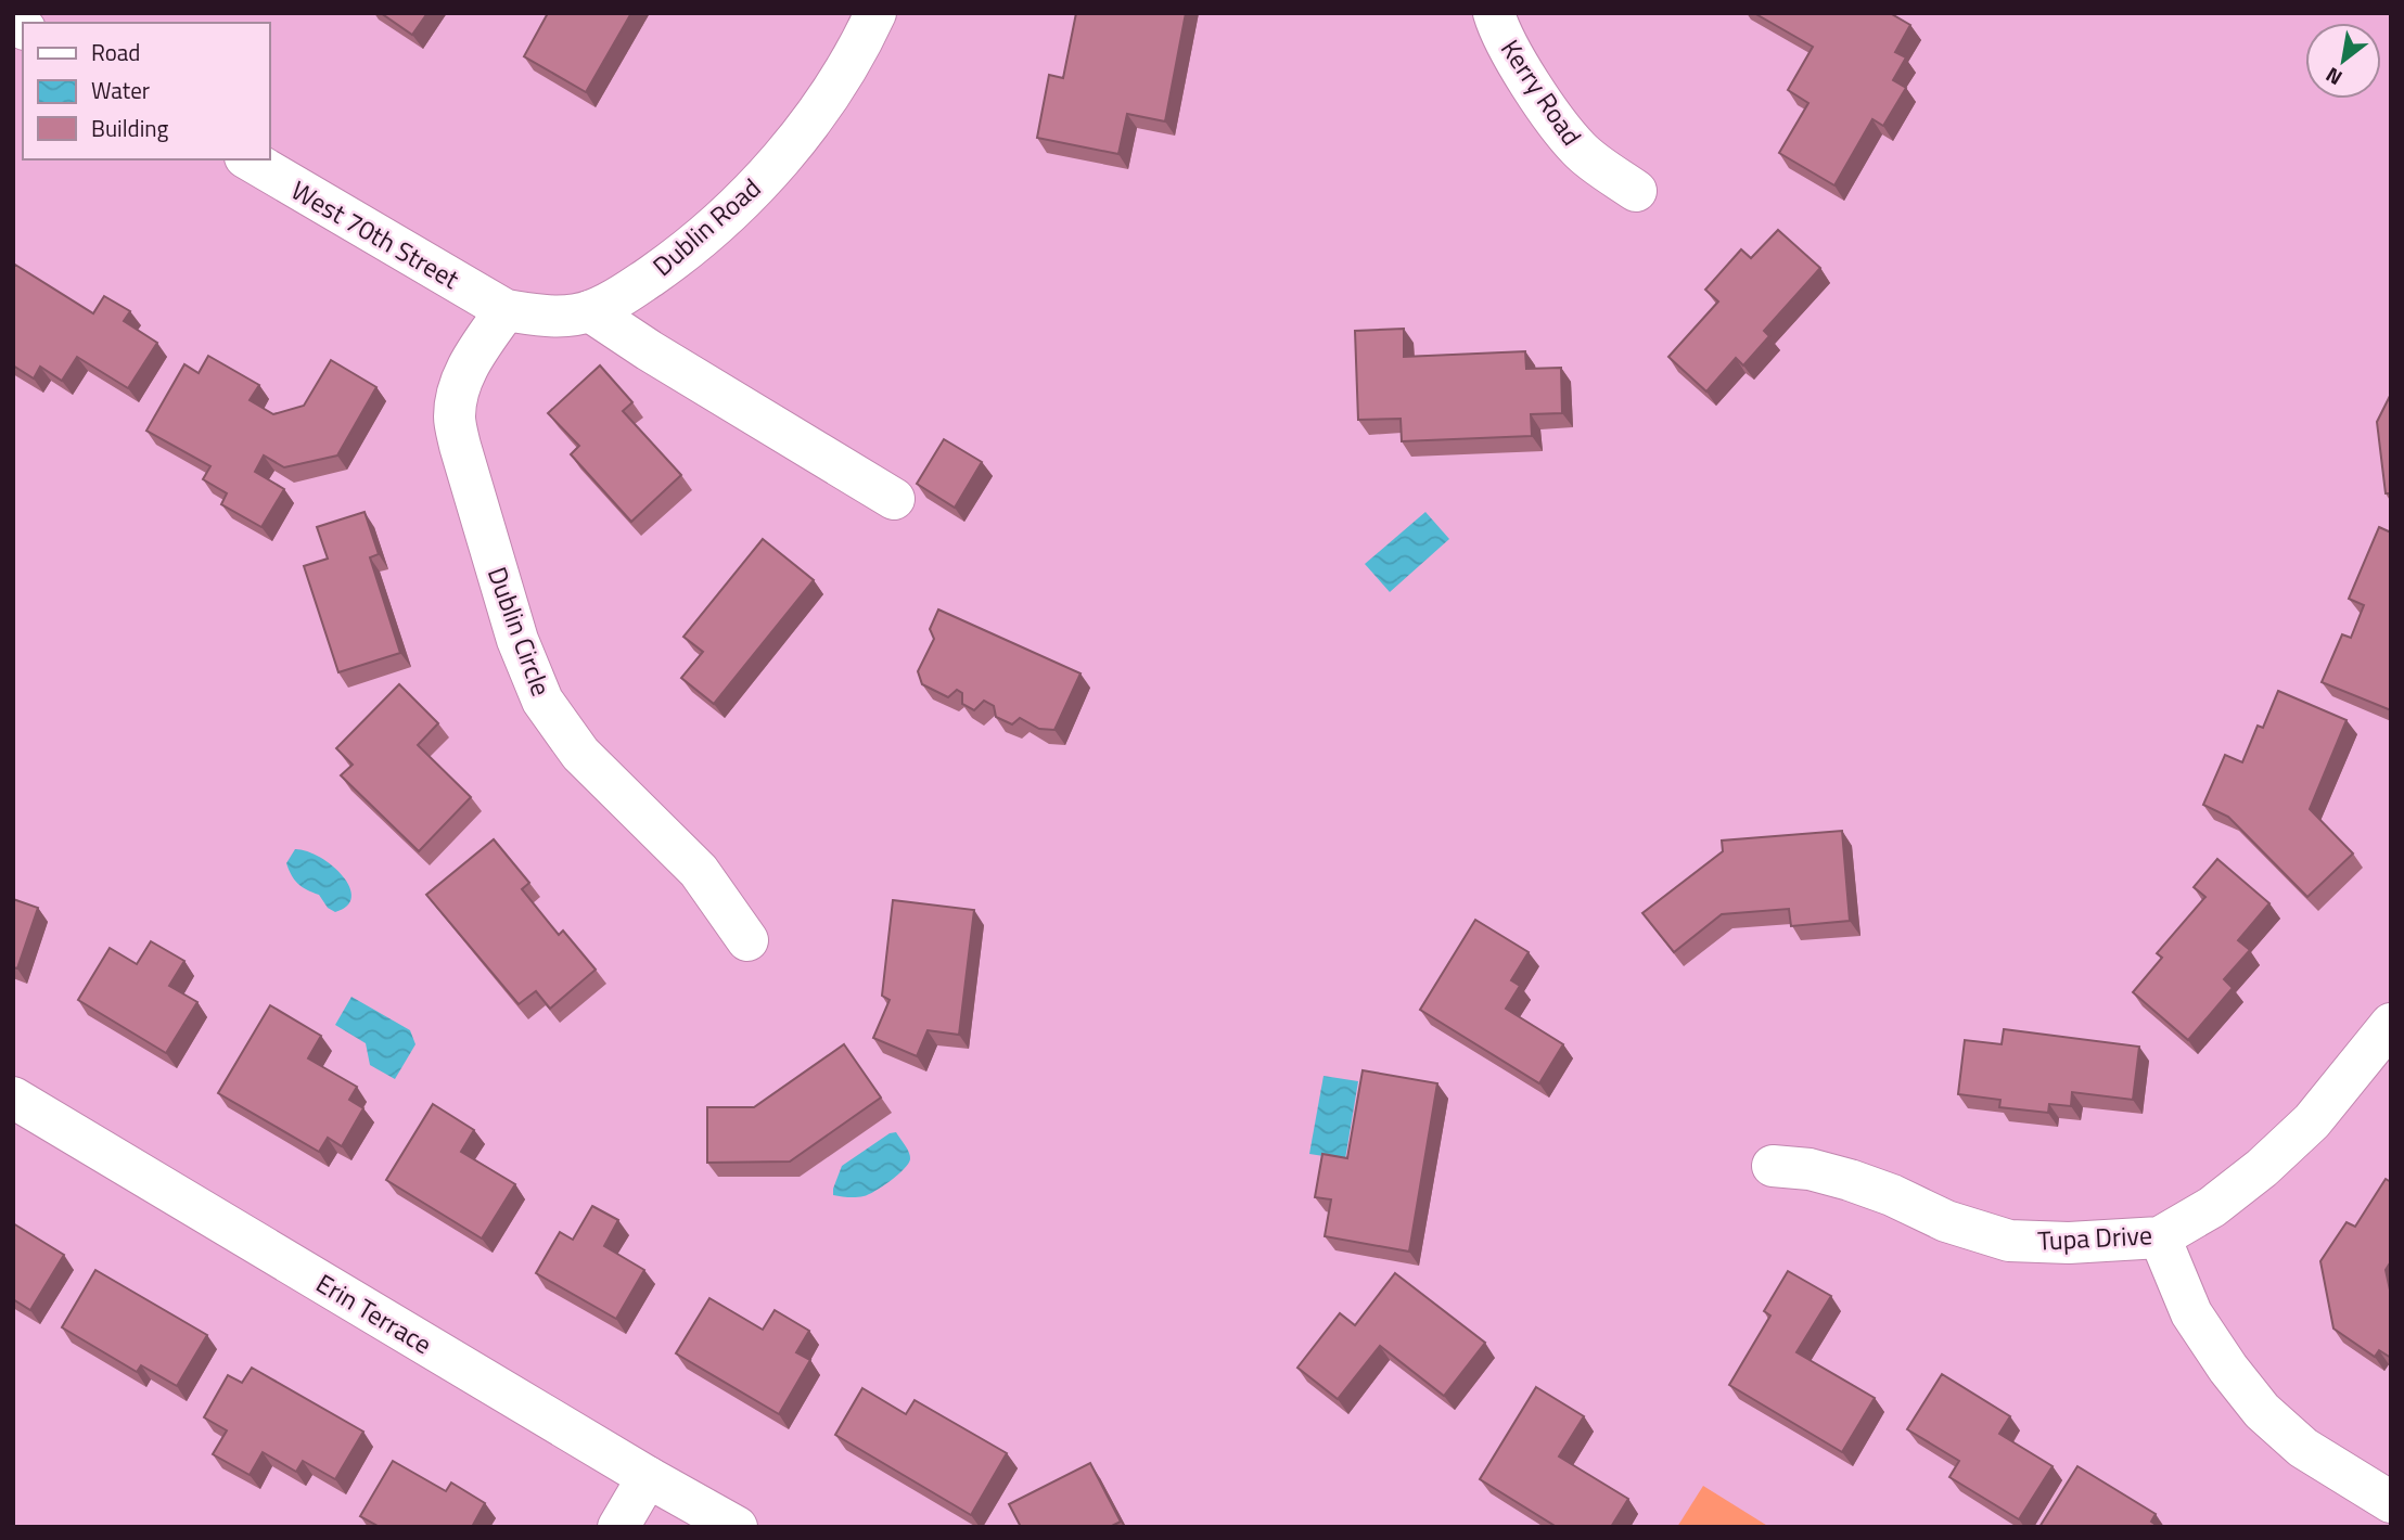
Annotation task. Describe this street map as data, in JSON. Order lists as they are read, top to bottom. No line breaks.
{"streets":{"street":["Kerry Road","Dublin Road","West 70th Street","Dublin Circle","Tupa Drive","Erin Terrace"]},"crossings":[["Dublin Road","West 70th Street"],["Dublin Road","Dublin Circle"],["West 70th Street","Dublin Circle"]],"legend":["Road","Water","Building"],"north":"bottom left"}
